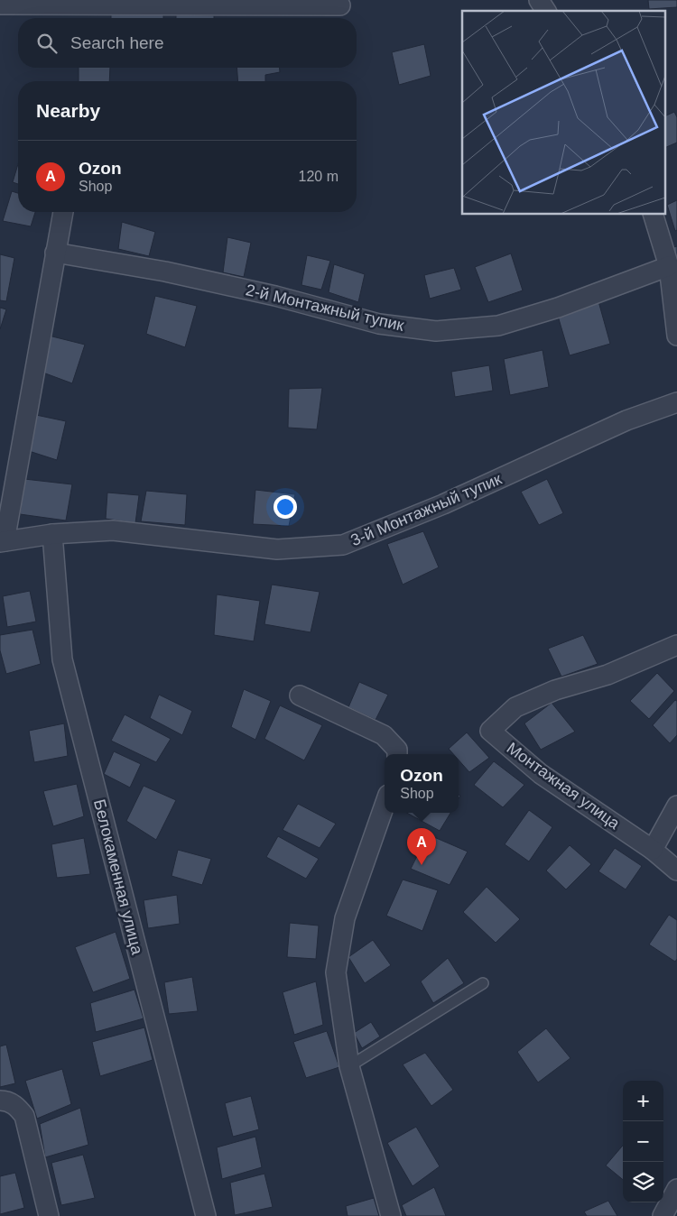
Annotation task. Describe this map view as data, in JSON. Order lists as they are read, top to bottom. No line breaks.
{"streets":{"street":["2-й Монтажный тупик","3-й Монтажный тупик","Монтажная улица","Белокаменная улица"]},"crossings":[["3-й Монтажный тупик","Белокаменная улица"]],"page":{"search":"Search here","heading":"Nearby","list":[{"mark":"A","name":"Ozon","note":"Shop","value":"120 m"}],"popup":["Ozon","Shop"],"pins":"A","map_buttons":["+","−"]}}
